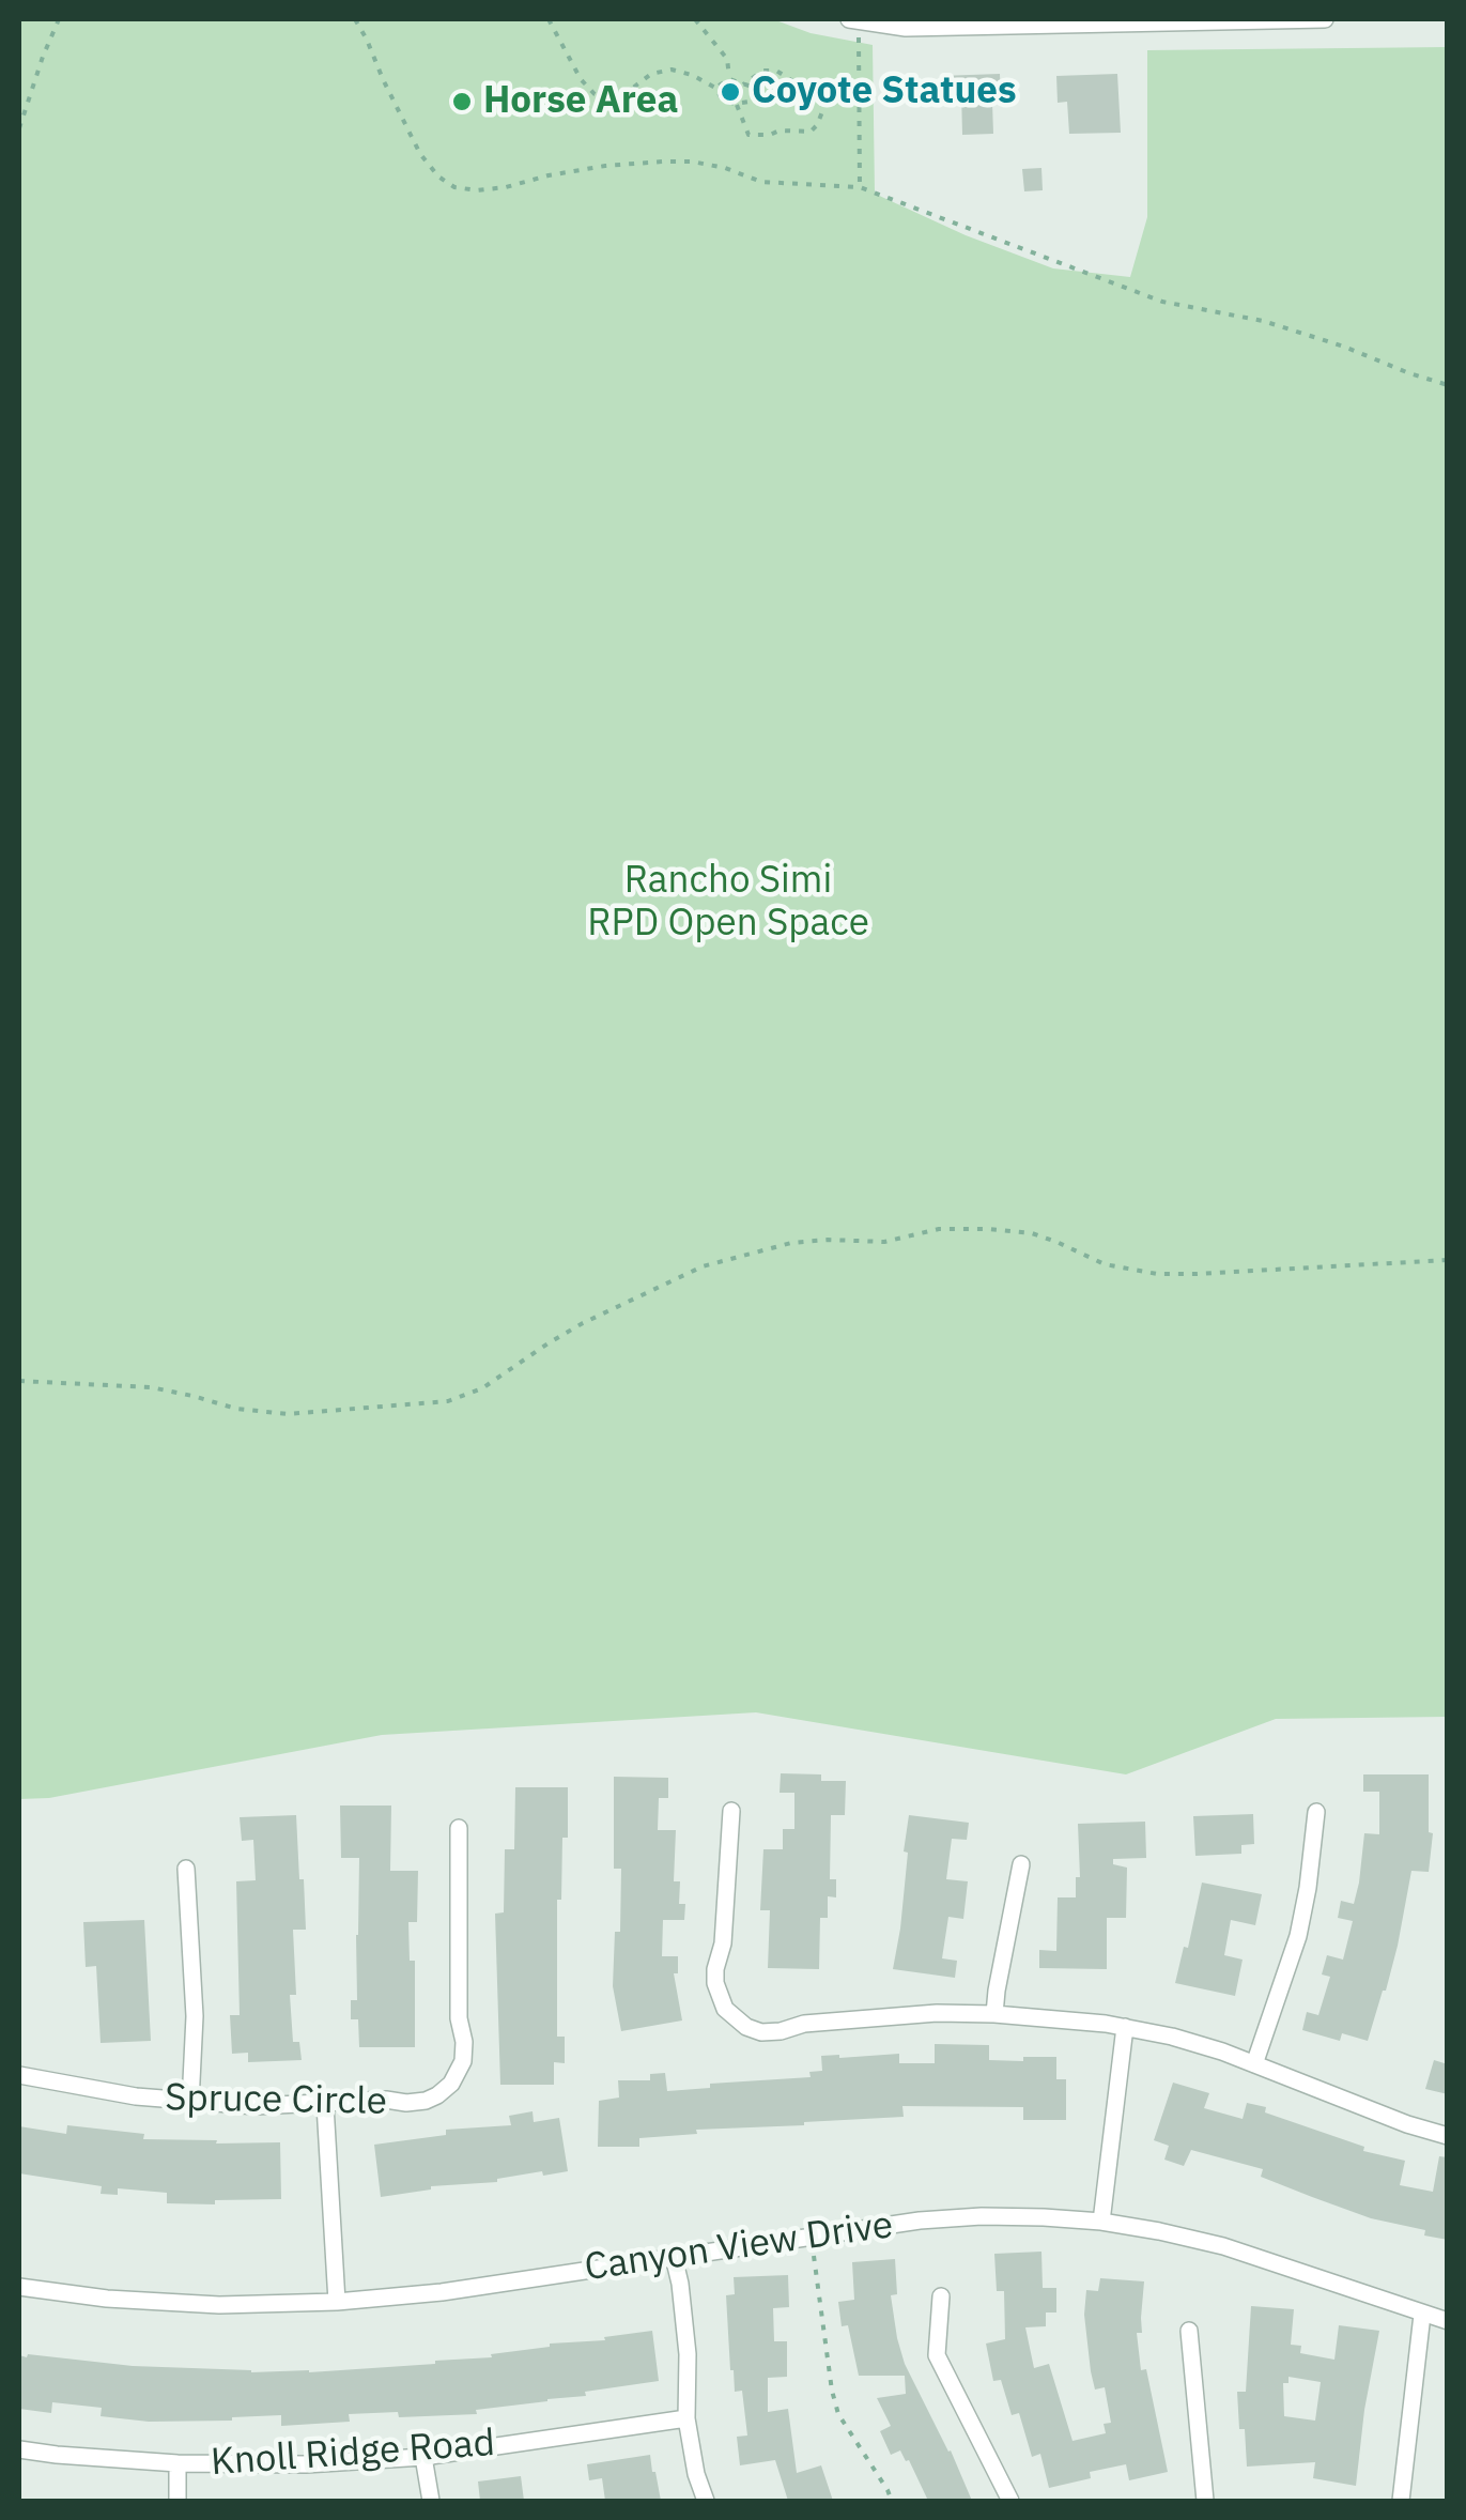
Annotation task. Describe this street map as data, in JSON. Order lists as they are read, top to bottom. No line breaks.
{"streets":{"street":["Spruce Circle","Canyon View Drive","Knoll Ridge Road"]},"parks":["Rancho Simi RPD Open Space"],"places":["Coyote Statues","Horse Area"]}
